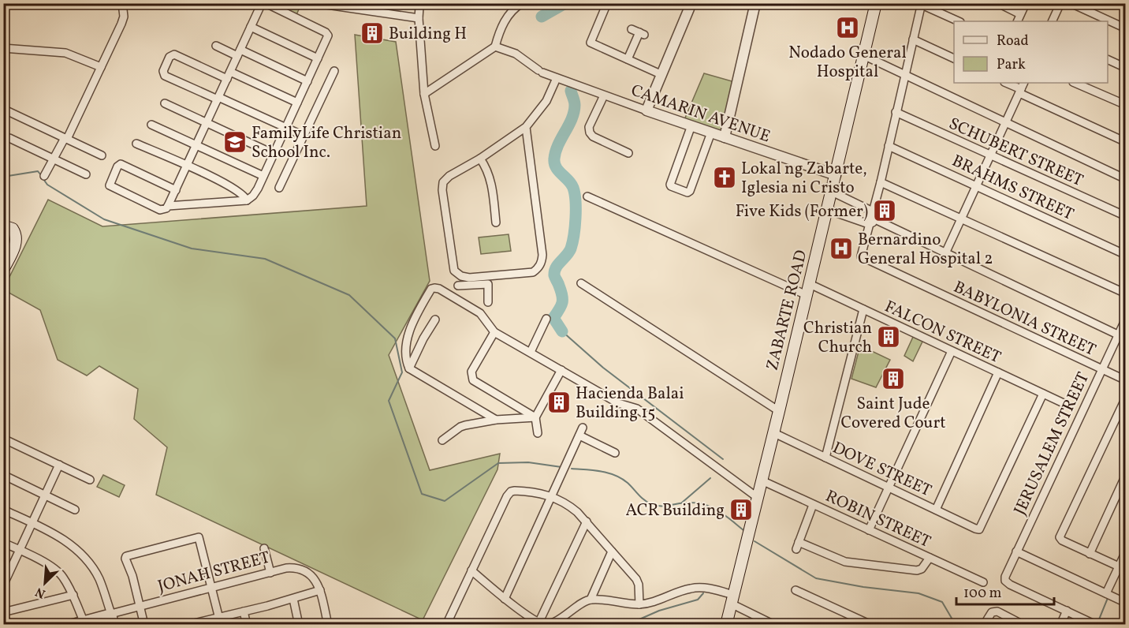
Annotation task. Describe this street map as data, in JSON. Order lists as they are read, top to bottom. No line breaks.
{"streets":{"main road":["ZABARTE ROAD"],"street":["CAMARIN AVENUE","SCHUBERT STREET","BRAHMS STREET","BABYLONIA STREET","FALCON STREET","JERUSALEM STREET","DOVE STREET","ROBIN STREET","JONAH STREET"]},"crossings":[["CAMARIN AVENUE","ZABARTE ROAD"],["ZABARTE ROAD","FALCON STREET"],["ZABARTE ROAD","DOVE STREET"],["ZABARTE ROAD","ROBIN STREET"],["BABYLONIA STREET","JERUSALEM STREET"],["FALCON STREET","DOVE STREET"]],"places":{"hospital":["Nodado General Hospital","Bernardino General Hospital 2"],"building":["Building H","Five Kids (Former)","Christian Church","Saint Jude Covered Court","Hacienda Balai Building 15","ACR Building"],"school or university":["FamilyLife Christian School Inc."],"church":["Lokal ng Zabarte, Iglesia ni Cristo"]},"legend":["Road","Park"],"scale_bar":"100 m","north":"bottom left"}
